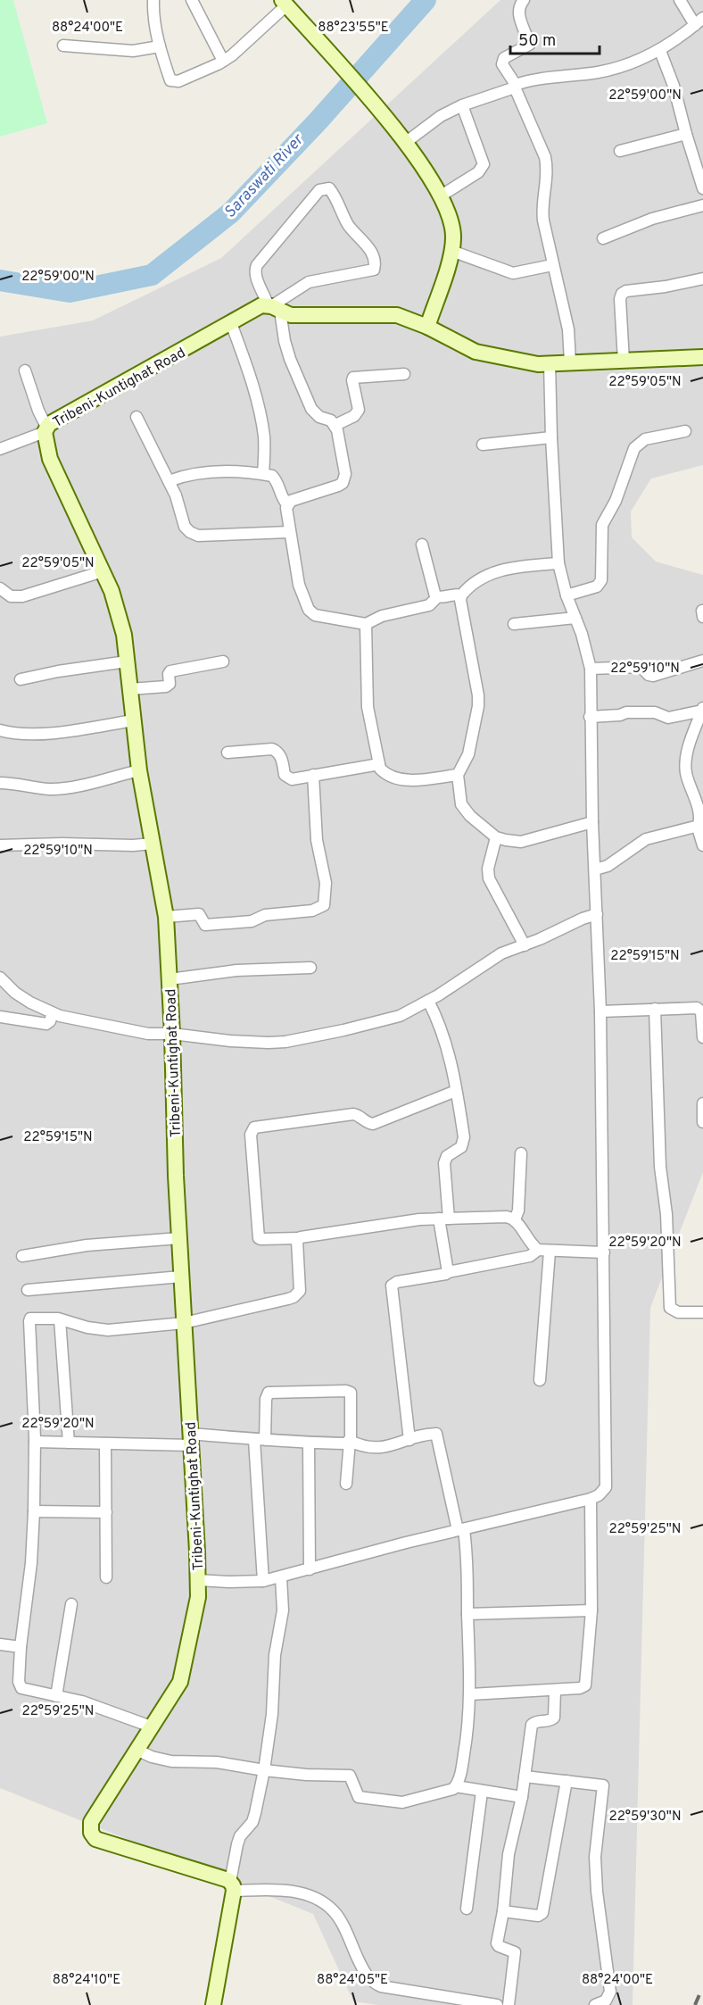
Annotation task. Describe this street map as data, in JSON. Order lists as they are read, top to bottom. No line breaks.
{"streets":{"main road":["Tribeni-Kuntighat Road"]},"water":["Saraswati River"],"scale_bar":"50 m","coordinates":["88°24'00\"E","88°23'55\"E","22°59'00\"N","22°59'05\"N","22°59'10\"N","22°59'15\"N","22°59'20\"N","22°59'25\"N","22°59'30\"N","88°24'10\"E","88°24'05\"E"]}
